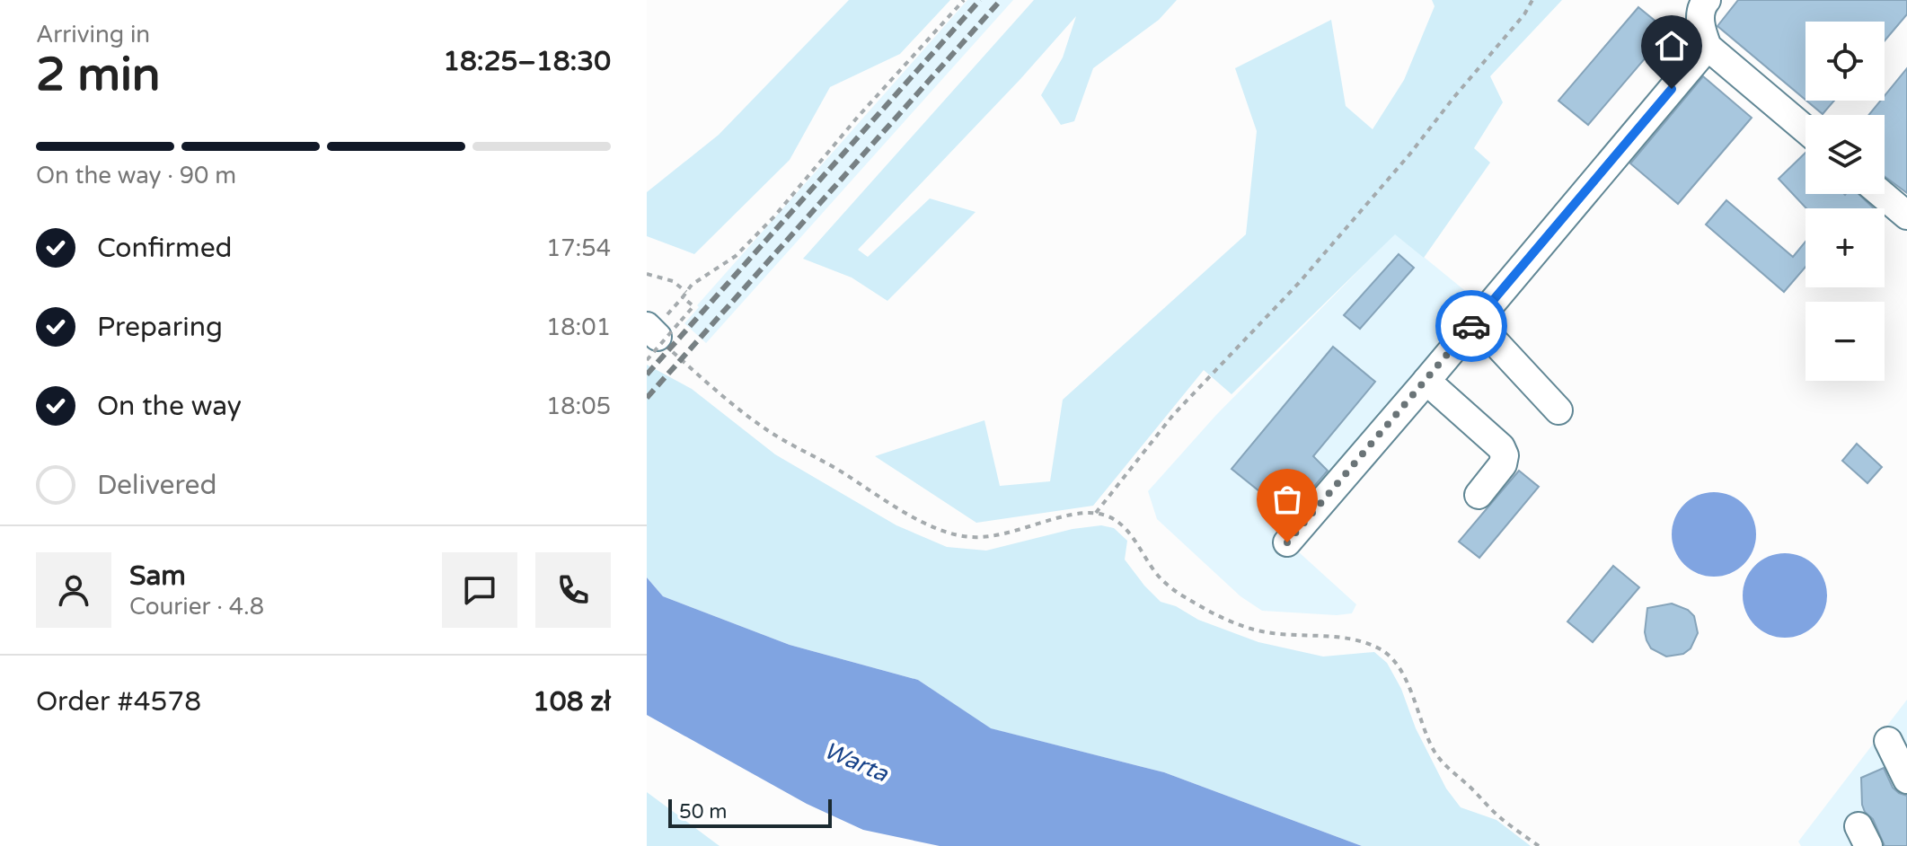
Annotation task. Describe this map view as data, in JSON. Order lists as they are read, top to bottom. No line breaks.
{"water":["Warta"],"scale_bar":"50 m","page":{"heading":["2 min","Arriving in","18:25–18:30"],"panel":["Sam","Courier · 4.8","Order #4578","108 zł"],"map_buttons":["+","−"],"bar":"On the way · 90 m","list":[["Confirmed","17:54"],["Preparing","18:01"],["On the way","18:05"],"Delivered"],"scale":"50 m"}}
